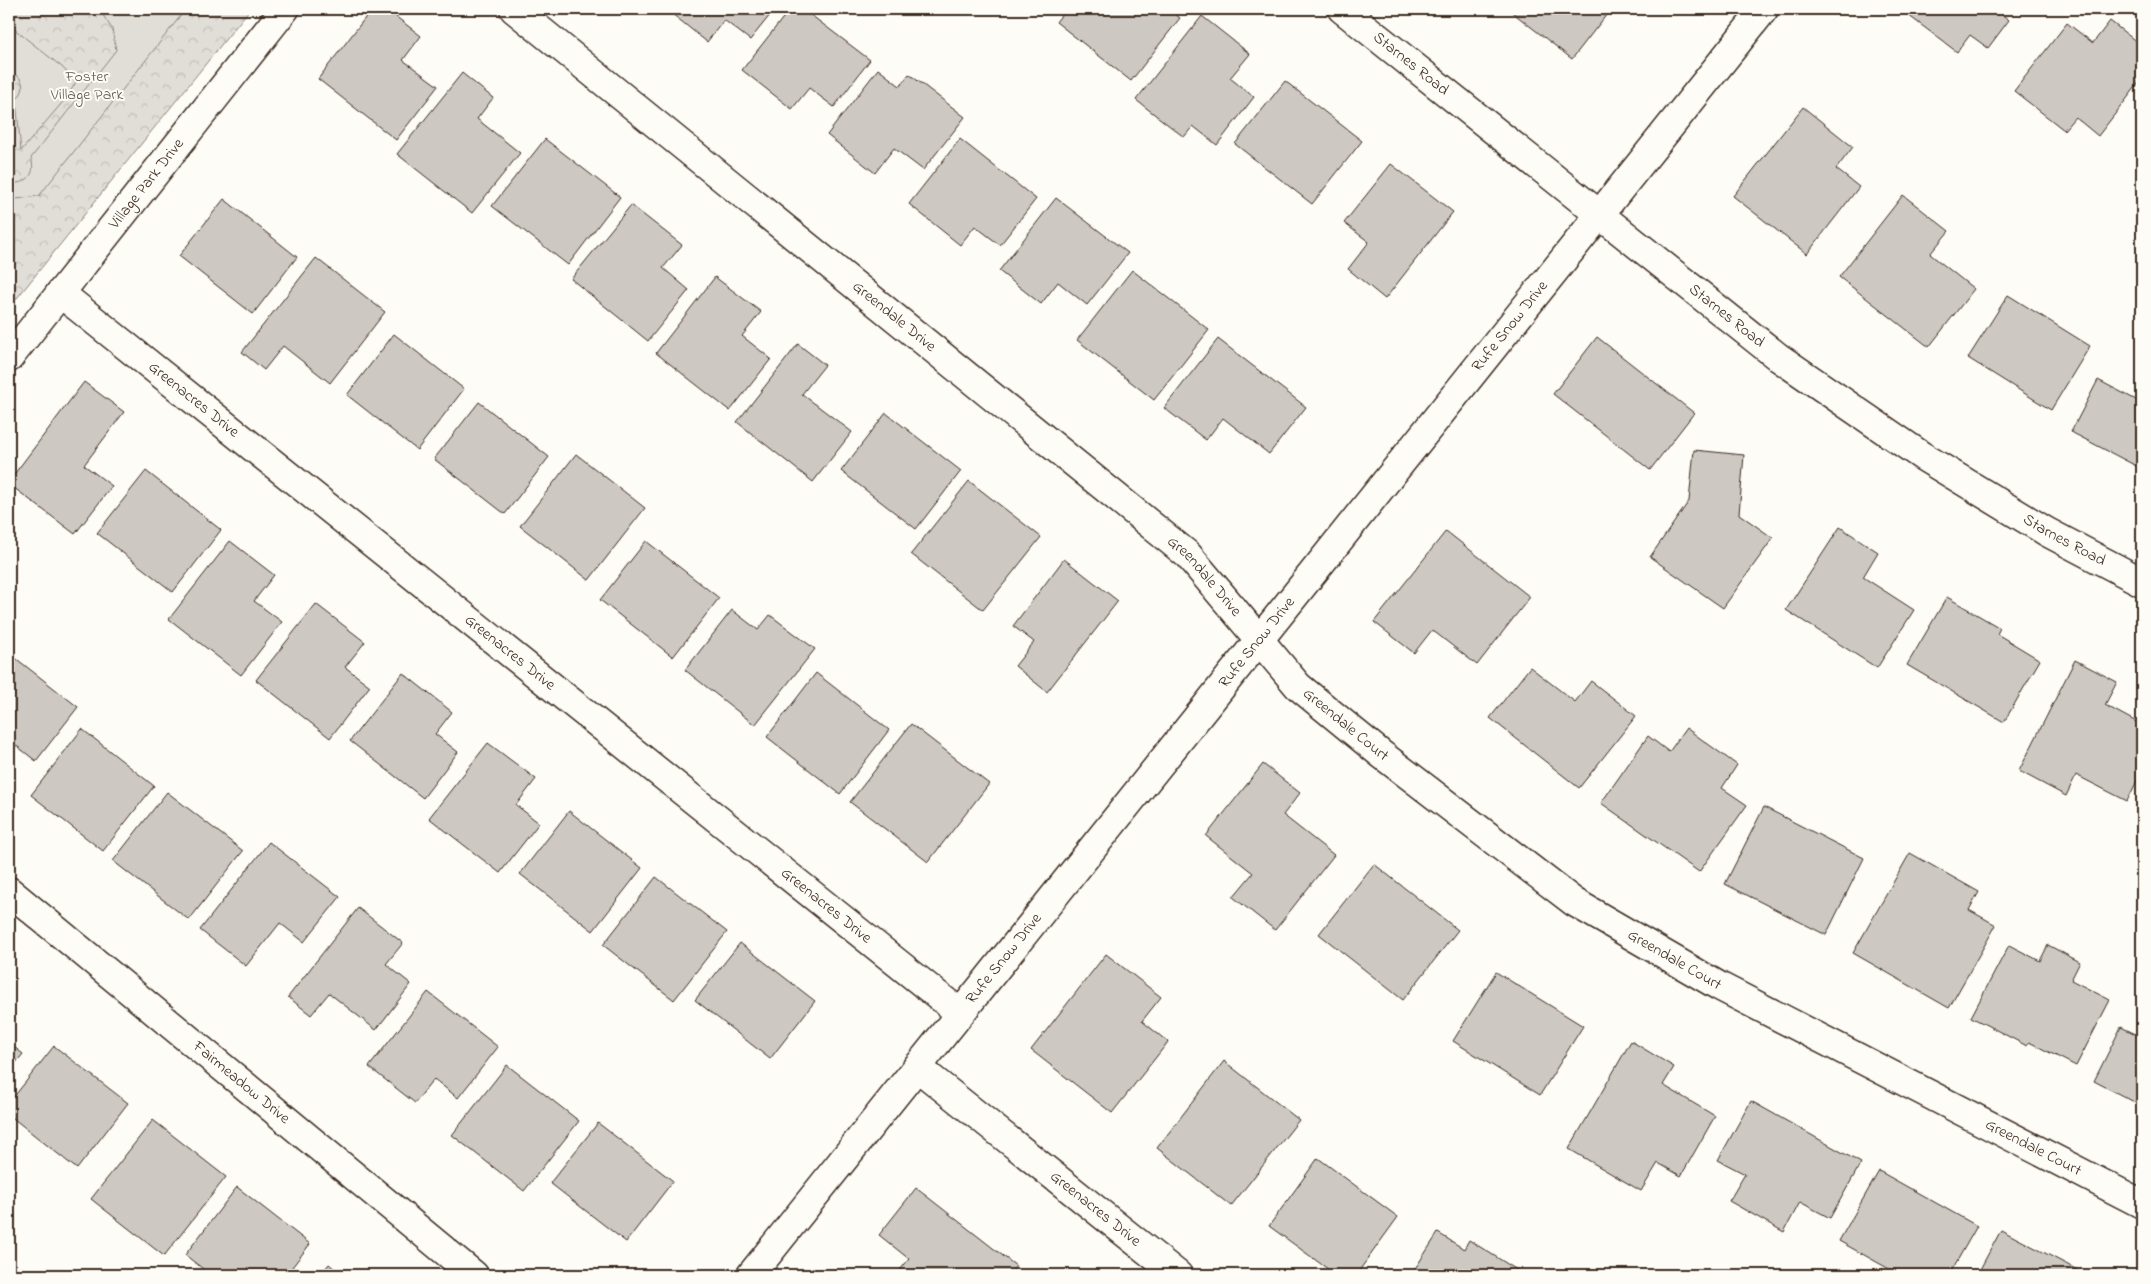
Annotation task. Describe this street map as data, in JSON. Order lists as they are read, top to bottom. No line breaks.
{"streets":{"street":["Starnes Road","Village Park Drive","Greendale Drive","Rufe Snow Drive","Greenacres Drive","Greendale Court","Fairmeadow Drive"]},"crossings":[["Starnes Road","Rufe Snow Drive"],["Village Park Drive","Greenacres Drive"],["Greendale Drive","Rufe Snow Drive"],["Greendale Drive","Greendale Court"],["Rufe Snow Drive","Greenacres Drive"],["Rufe Snow Drive","Greendale Court"]],"parks":["Foster Village Park"]}
